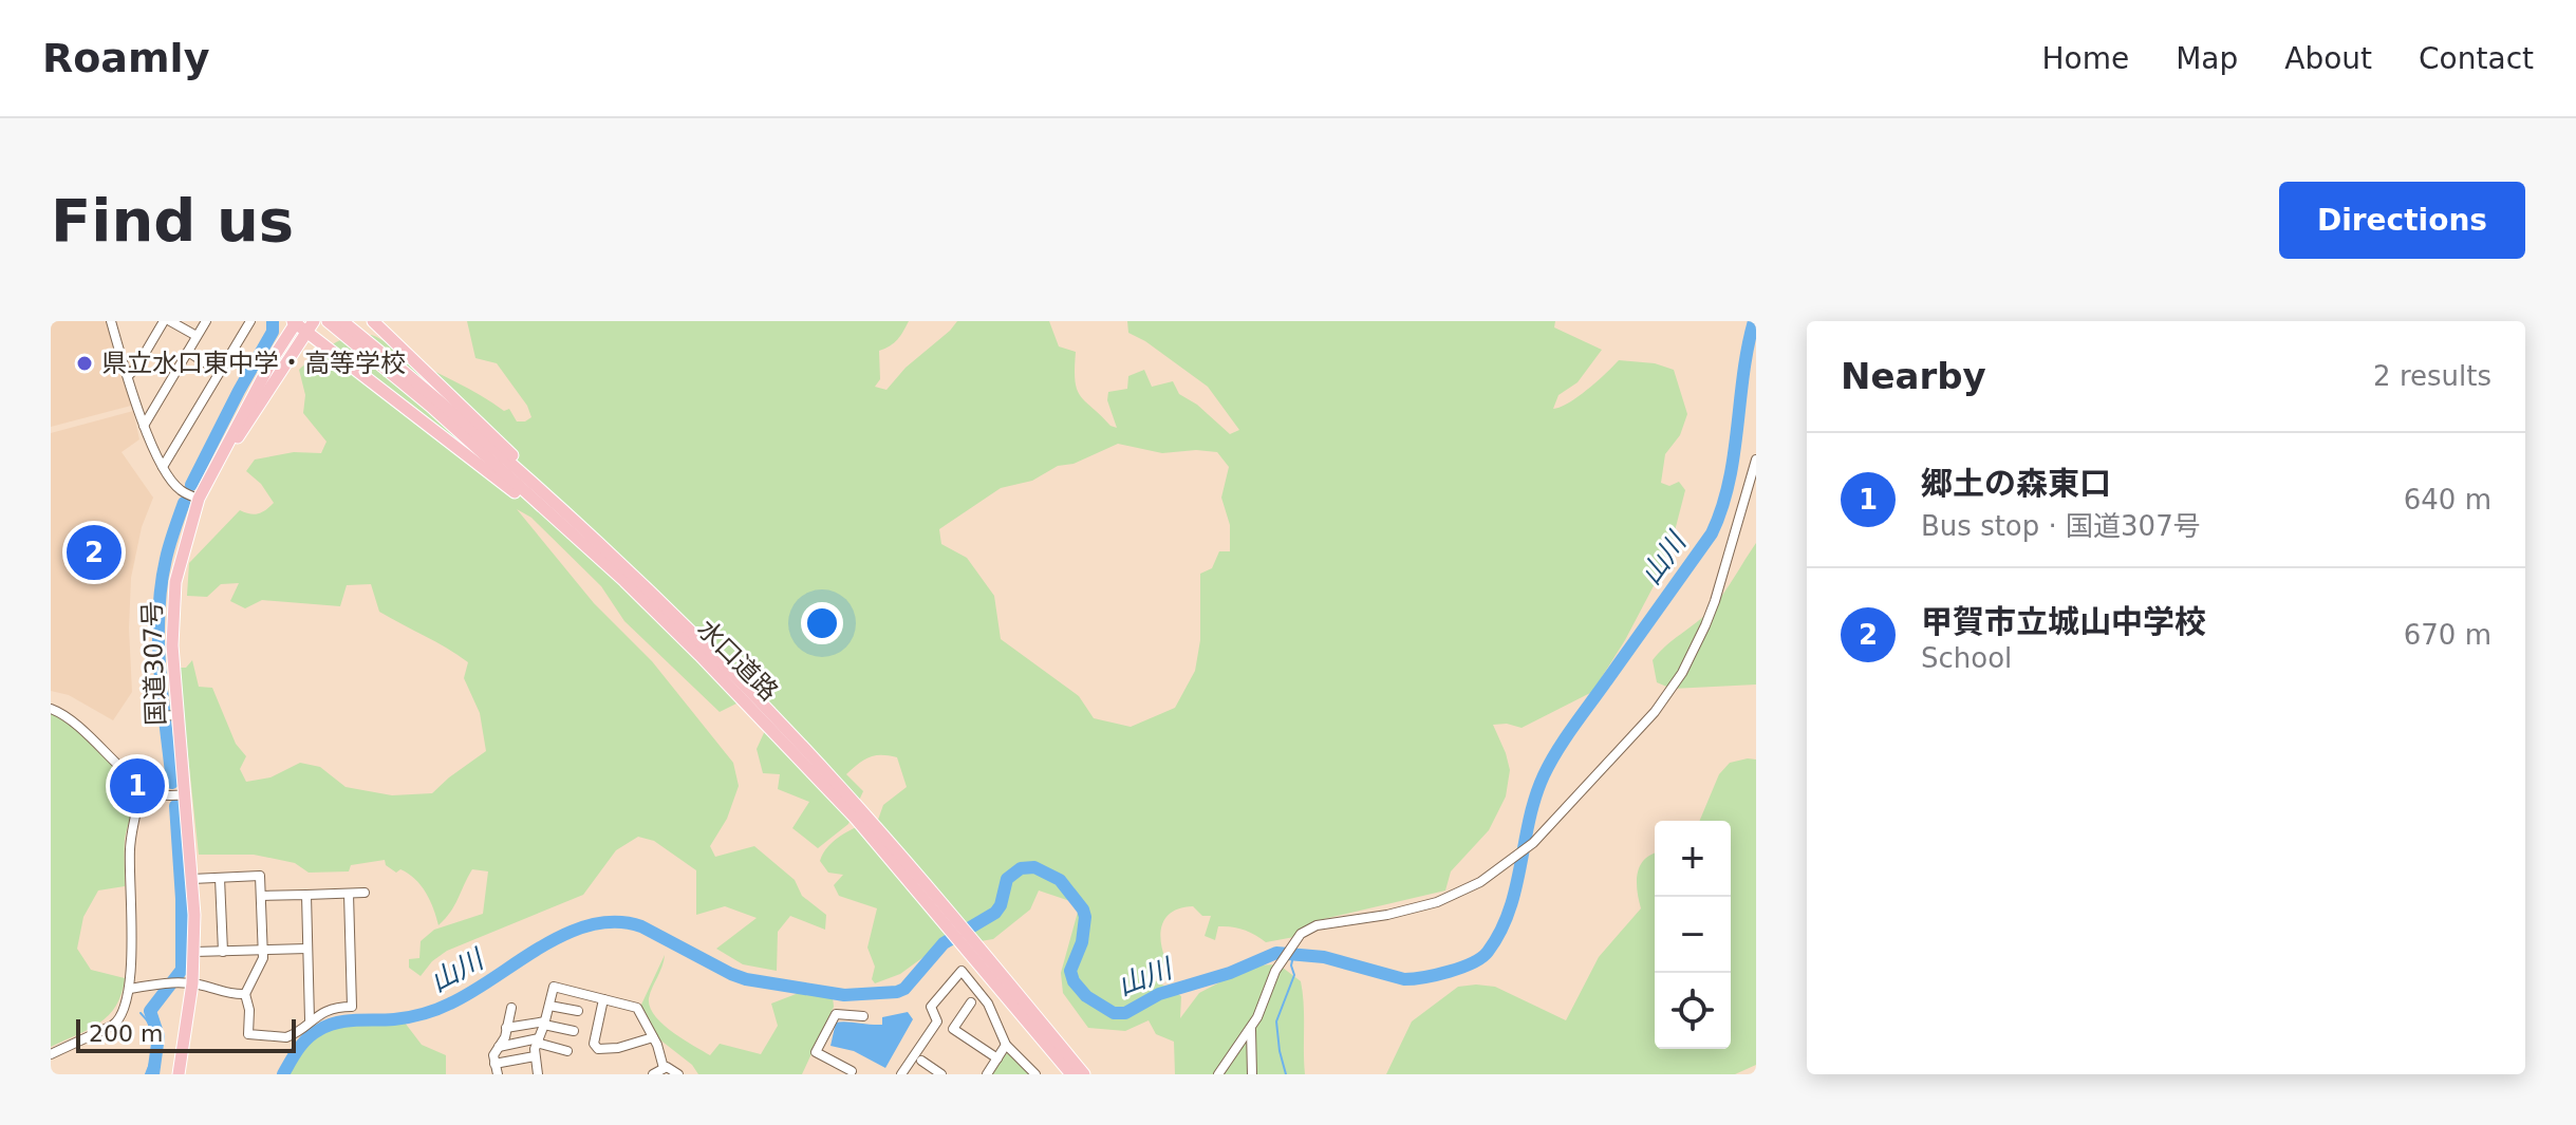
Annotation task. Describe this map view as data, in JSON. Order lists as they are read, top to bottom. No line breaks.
{"streets":{"highway":["水口道路","国道307号"]},"water":["山川"],"places":["県立水口東中学・高等学校"],"scale_bar":"200 m","page":{"header":"Roamly","nav":["Home","Map","About","Contact"],"buttons":"Directions","title":"Find us","heading":["Nearby","2 results"],"list":[{"mark":"1","name":"郷土の森東口","note":"Bus stop · 国道307号","value":"640 m"},{"mark":"2","name":"甲賀市立城山中学校","note":"School","value":"670 m"}],"pins":["2","1"],"map_buttons":["+","−"],"scale":"200 m"}}
